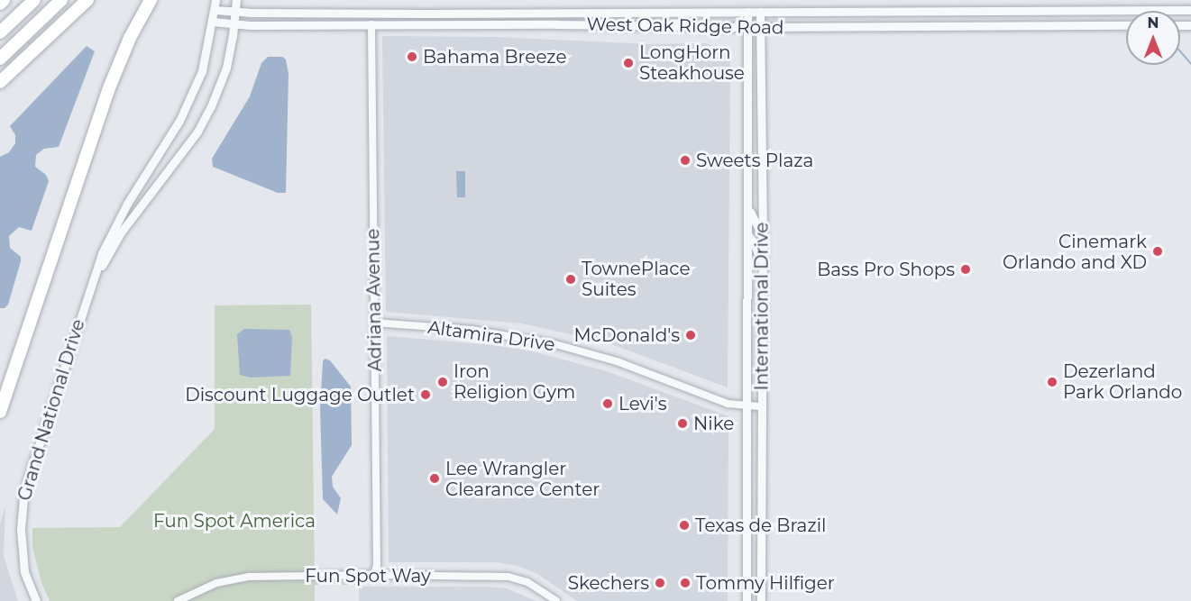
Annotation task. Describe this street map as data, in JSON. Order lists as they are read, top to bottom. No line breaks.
{"streets":{"street":["West Oak Ridge Road","Adriana Avenue","International Drive","Altamira Drive","Grand National Drive","Fun Spot Way"]},"crossings":[["West Oak Ridge Road","Adriana Avenue"],["West Oak Ridge Road","International Drive"],["West Oak Ridge Road","Grand National Drive"],["Adriana Avenue","Altamira Drive"],["Adriana Avenue","Fun Spot Way"],["International Drive","Altamira Drive"]],"parks":["Fun Spot America"],"places":["Bahama Breeze","LongHorn Steakhouse","Sweets Plaza","Cinemark Orlando and XD","Bass Pro Shops","TownePlace Suites","McDonald's","Iron Religion Gym","Dezerland Park Orlando","Discount Luggage Outlet","Levi's","Nike","Lee Wrangler Clearance Center","Texas de Brazil","Skechers","Tommy Hilfiger"],"north":"top"}
